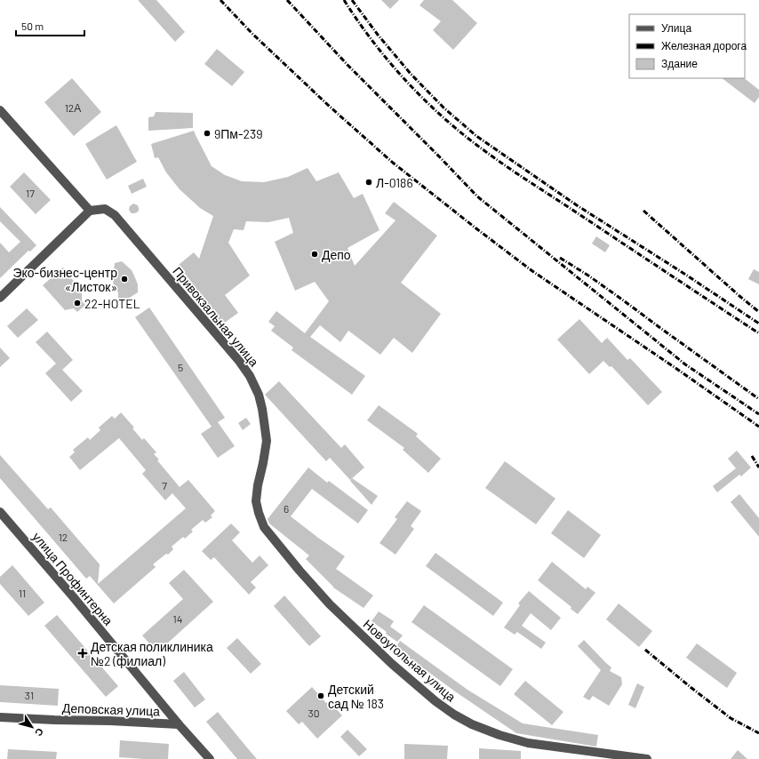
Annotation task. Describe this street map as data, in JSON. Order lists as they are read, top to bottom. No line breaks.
{"streets":{"street":["Привокзальная улица","улица Профинтерна","Новоугольная улица","Деповская улица"]},"crossings":[["Привокзальная улица","Новоугольная улица"],["улица Профинтерна","Деповская улица"]],"places":{"other":["9Пм-239","Л-0186","Депо","Эко-бизнес-центр «Листок»","22-HOTEL","Детский сад № 183"],"health":["Детская поликлиника №2 (филиал)"]},"house_numbers":["12А","17","5","7","6","12","11","14","31","30"],"legend":["Улица","Железная дорога","Здание"],"scale_bar":"50 m","north":"bottom right"}
